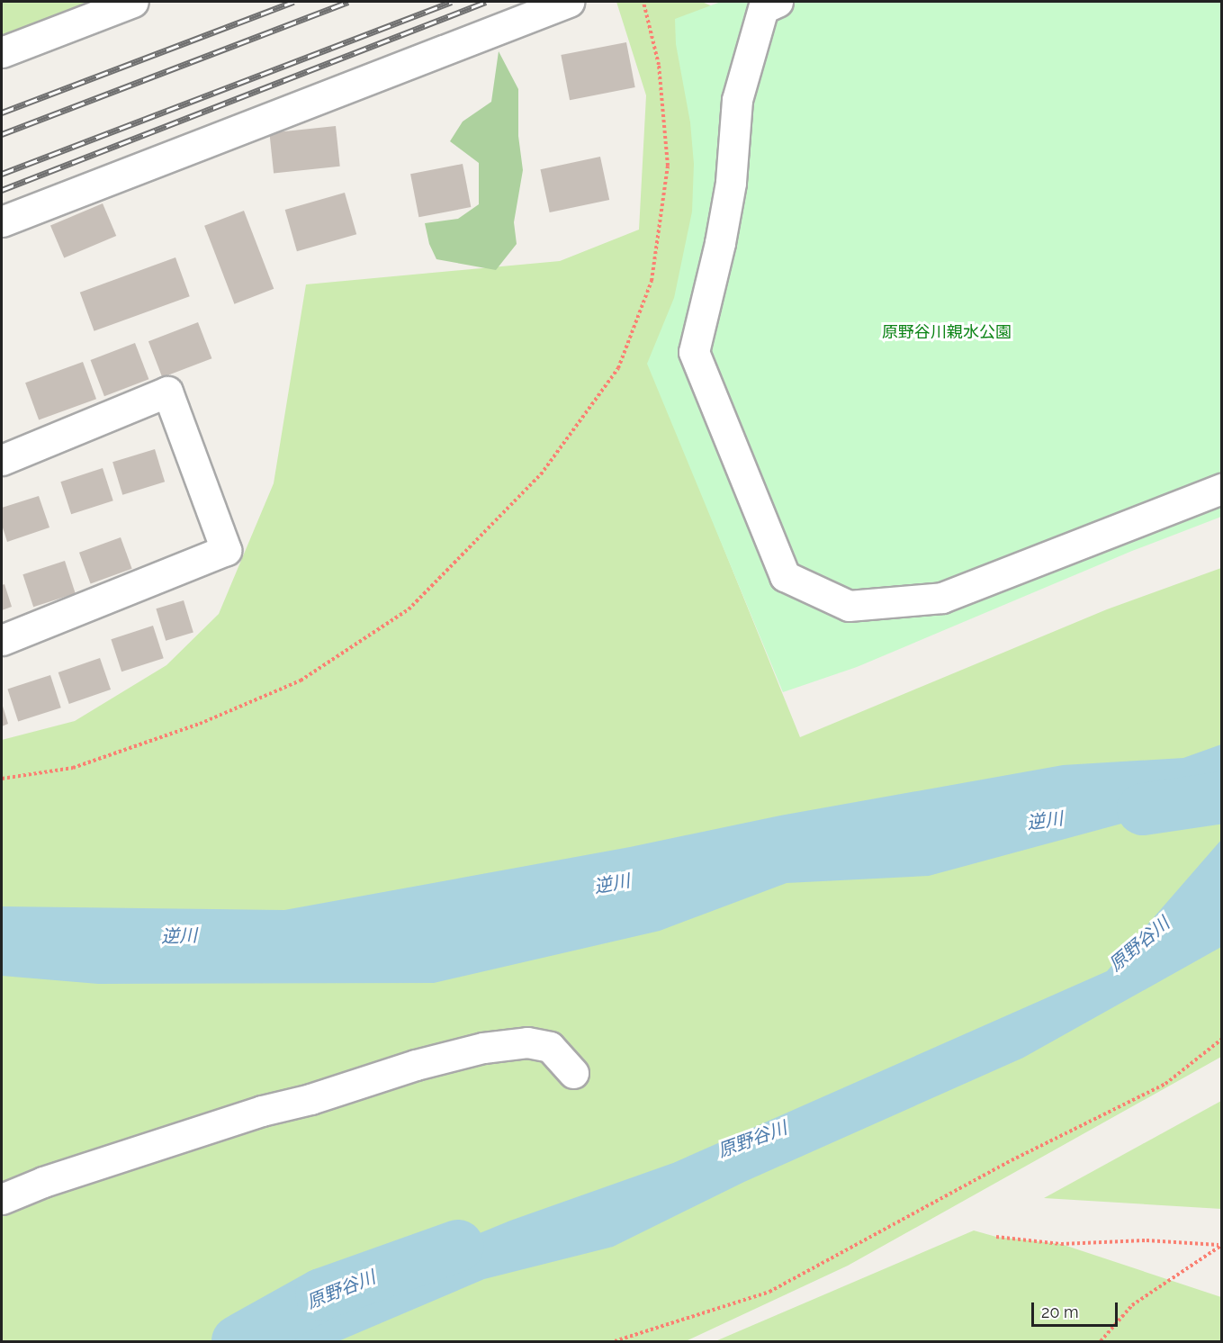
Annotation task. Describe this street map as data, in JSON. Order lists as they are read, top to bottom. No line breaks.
{"water":["逆川","原野谷川"],"parks":["原野谷川親水公園"],"scale_bar":"20 m"}
